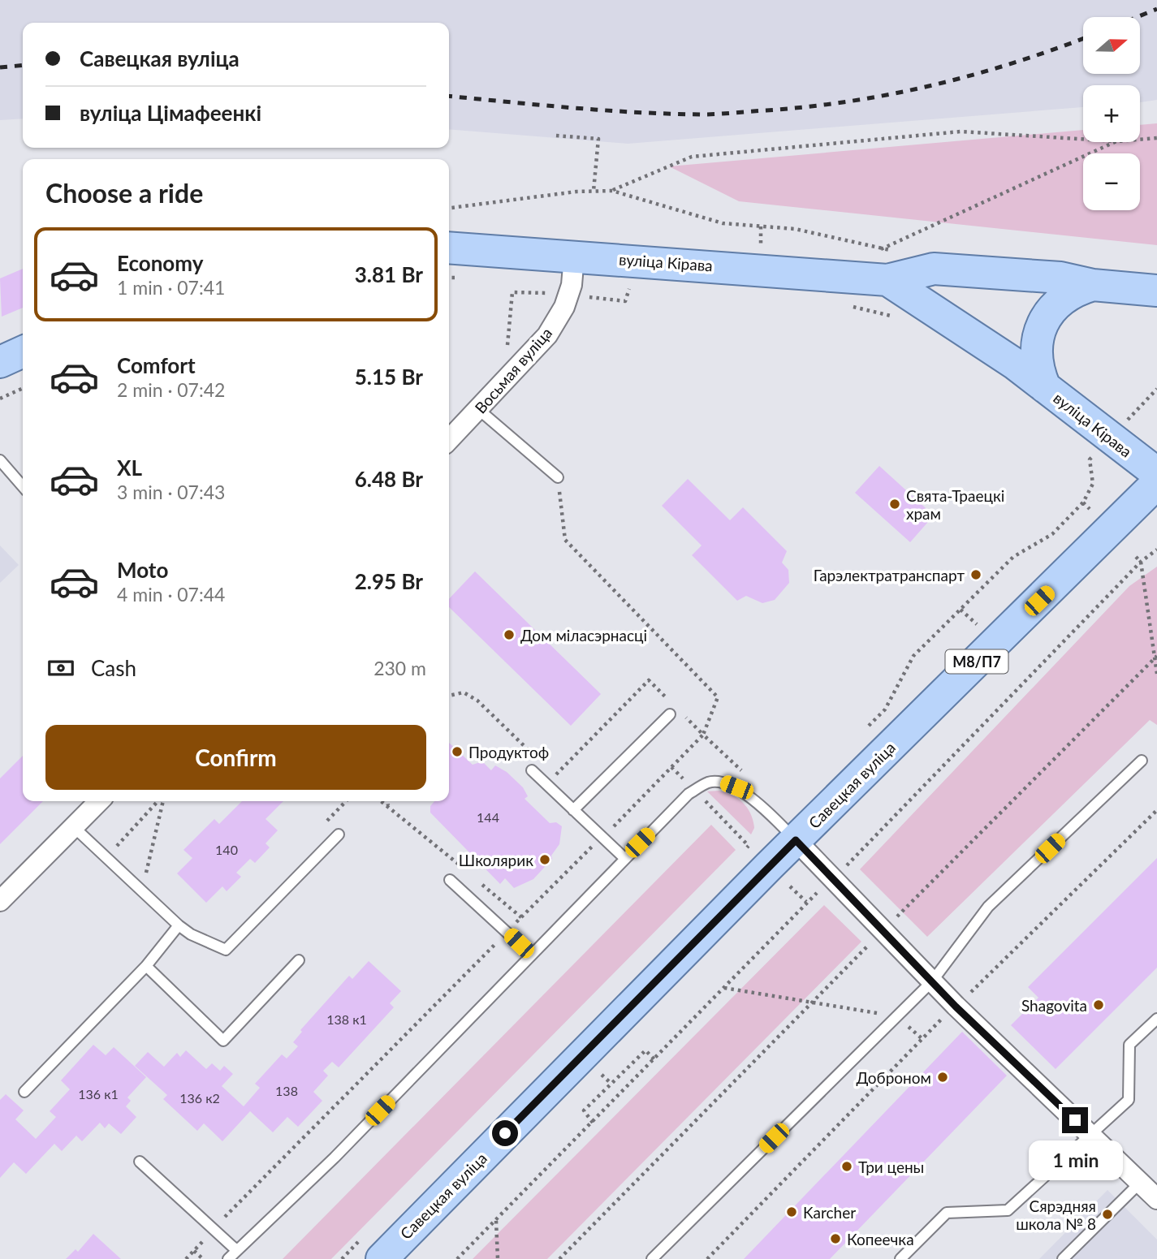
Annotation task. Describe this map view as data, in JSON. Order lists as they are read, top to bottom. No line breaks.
{"streets":{"main road":["вуліца Кірава","М8/П7","Савецкая вуліца"],"street":["Восьмая вуліца"]},"crossings":[["вуліца Кірава","Восьмая вуліца"]],"places":["Свята-Траецкі храм","Гарэлектратранспарт","Дом міласэрнасці","Продуктоф","Школярик","Shagovita","Доброном","Три цены","Karcher","Сярэдняя школа № 8","Копеечка"],"house_numbers":["144","140","138 к1","138","136 к1","136 к2"],"north":"right","page":{"map_buttons":["+","−"],"banner":["Савецкая вуліца","вуліца Цімафеенкі"],"heading":"Choose a ride","list":[{"name":"Economy","note":"1 min · 07:41","value":"3.81 Br"},{"name":"Comfort","note":"2 min · 07:42","value":"5.15 Br"},{"name":"XL","note":"3 min · 07:43","value":"6.48 Br"},{"name":"Moto","note":"4 min · 07:44","value":"2.95 Br"}],"pay":["Cash","230 m"],"buttons":"Confirm","bubble":"1 min"}}
